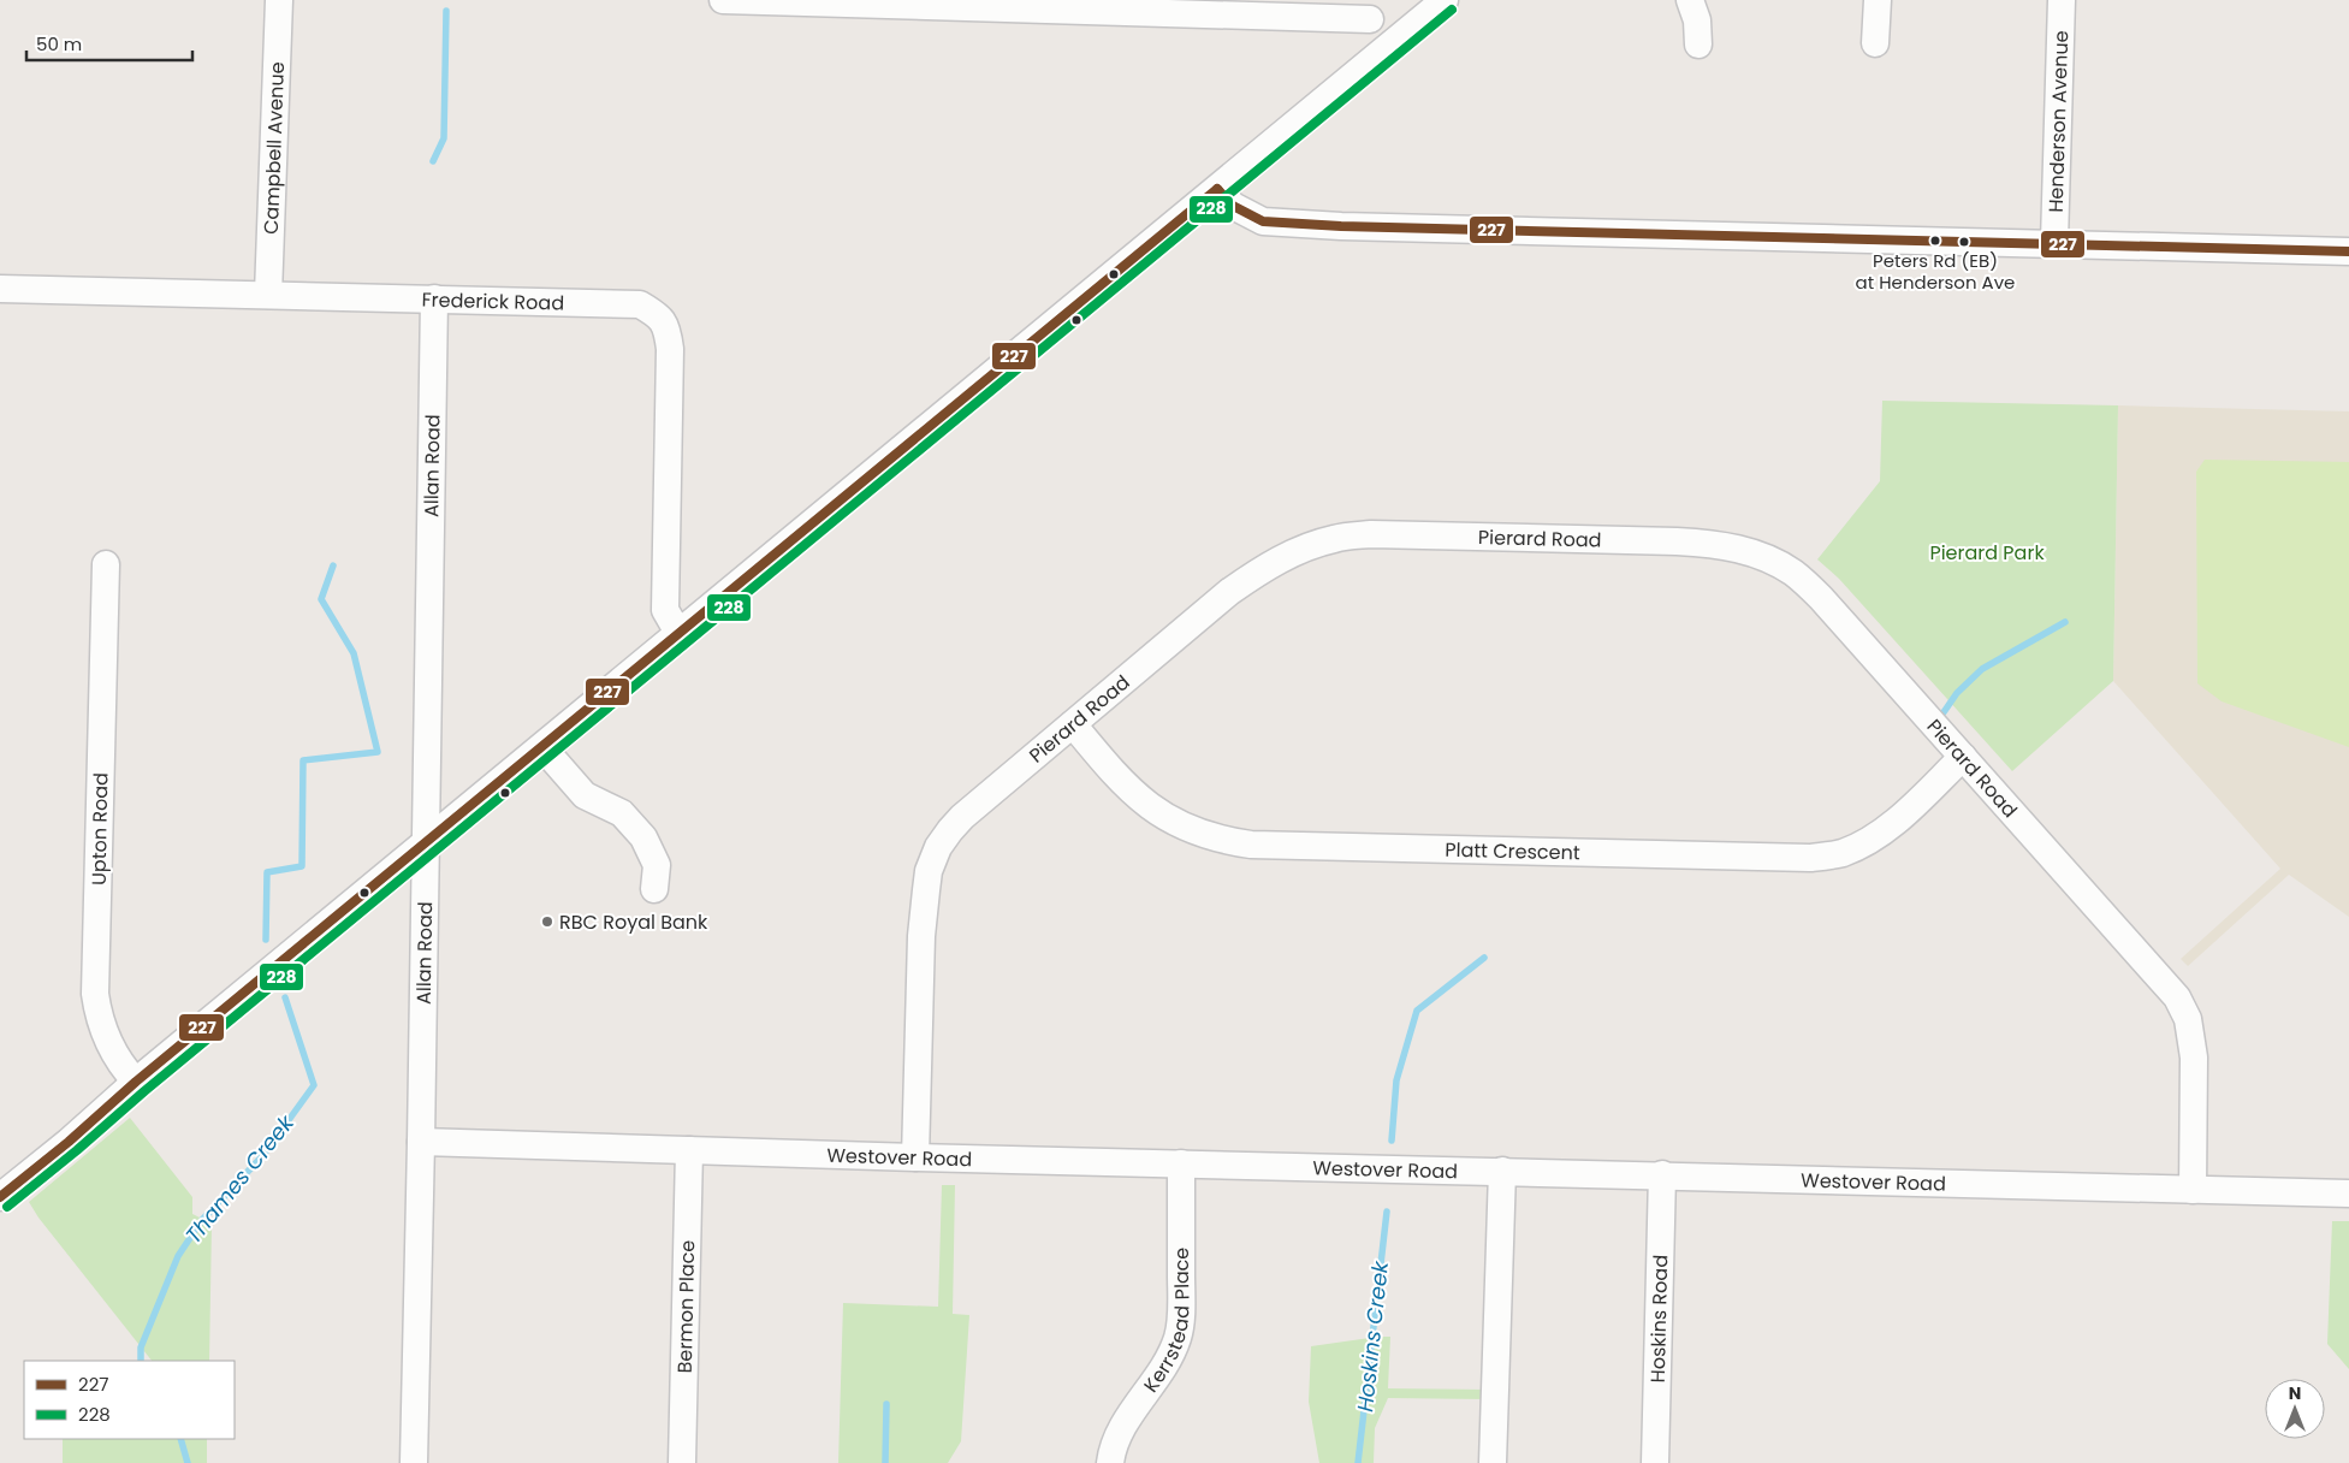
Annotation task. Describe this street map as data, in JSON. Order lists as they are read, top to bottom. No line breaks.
{"streets":{"street":["Henderson Avenue","Campbell Avenue","Frederick Road","Allan Road","Pierard Road","Upton Road","Platt Crescent","Westover Road","Bermon Place","Kerrstead Place","Hoskins Road"]},"crossings":[["Campbell Avenue","Frederick Road"],["Frederick Road","Allan Road"],["Allan Road","Westover Road"],["Pierard Road","Platt Crescent"],["Pierard Road","Westover Road"],["Westover Road","Bermon Place"],["Westover Road","Kerrstead Place"],["Westover Road","Hoskins Road"]],"water":["Thames Creek","Hoskins Creek"],"parks":["Pierard Park"],"places":["Peters Rd (EB) at Henderson Ave","RBC Royal Bank"],"lines":["transit line 228","transit line 227"],"legend":["227","228"],"scale_bar":"50 m","north":"top"}
